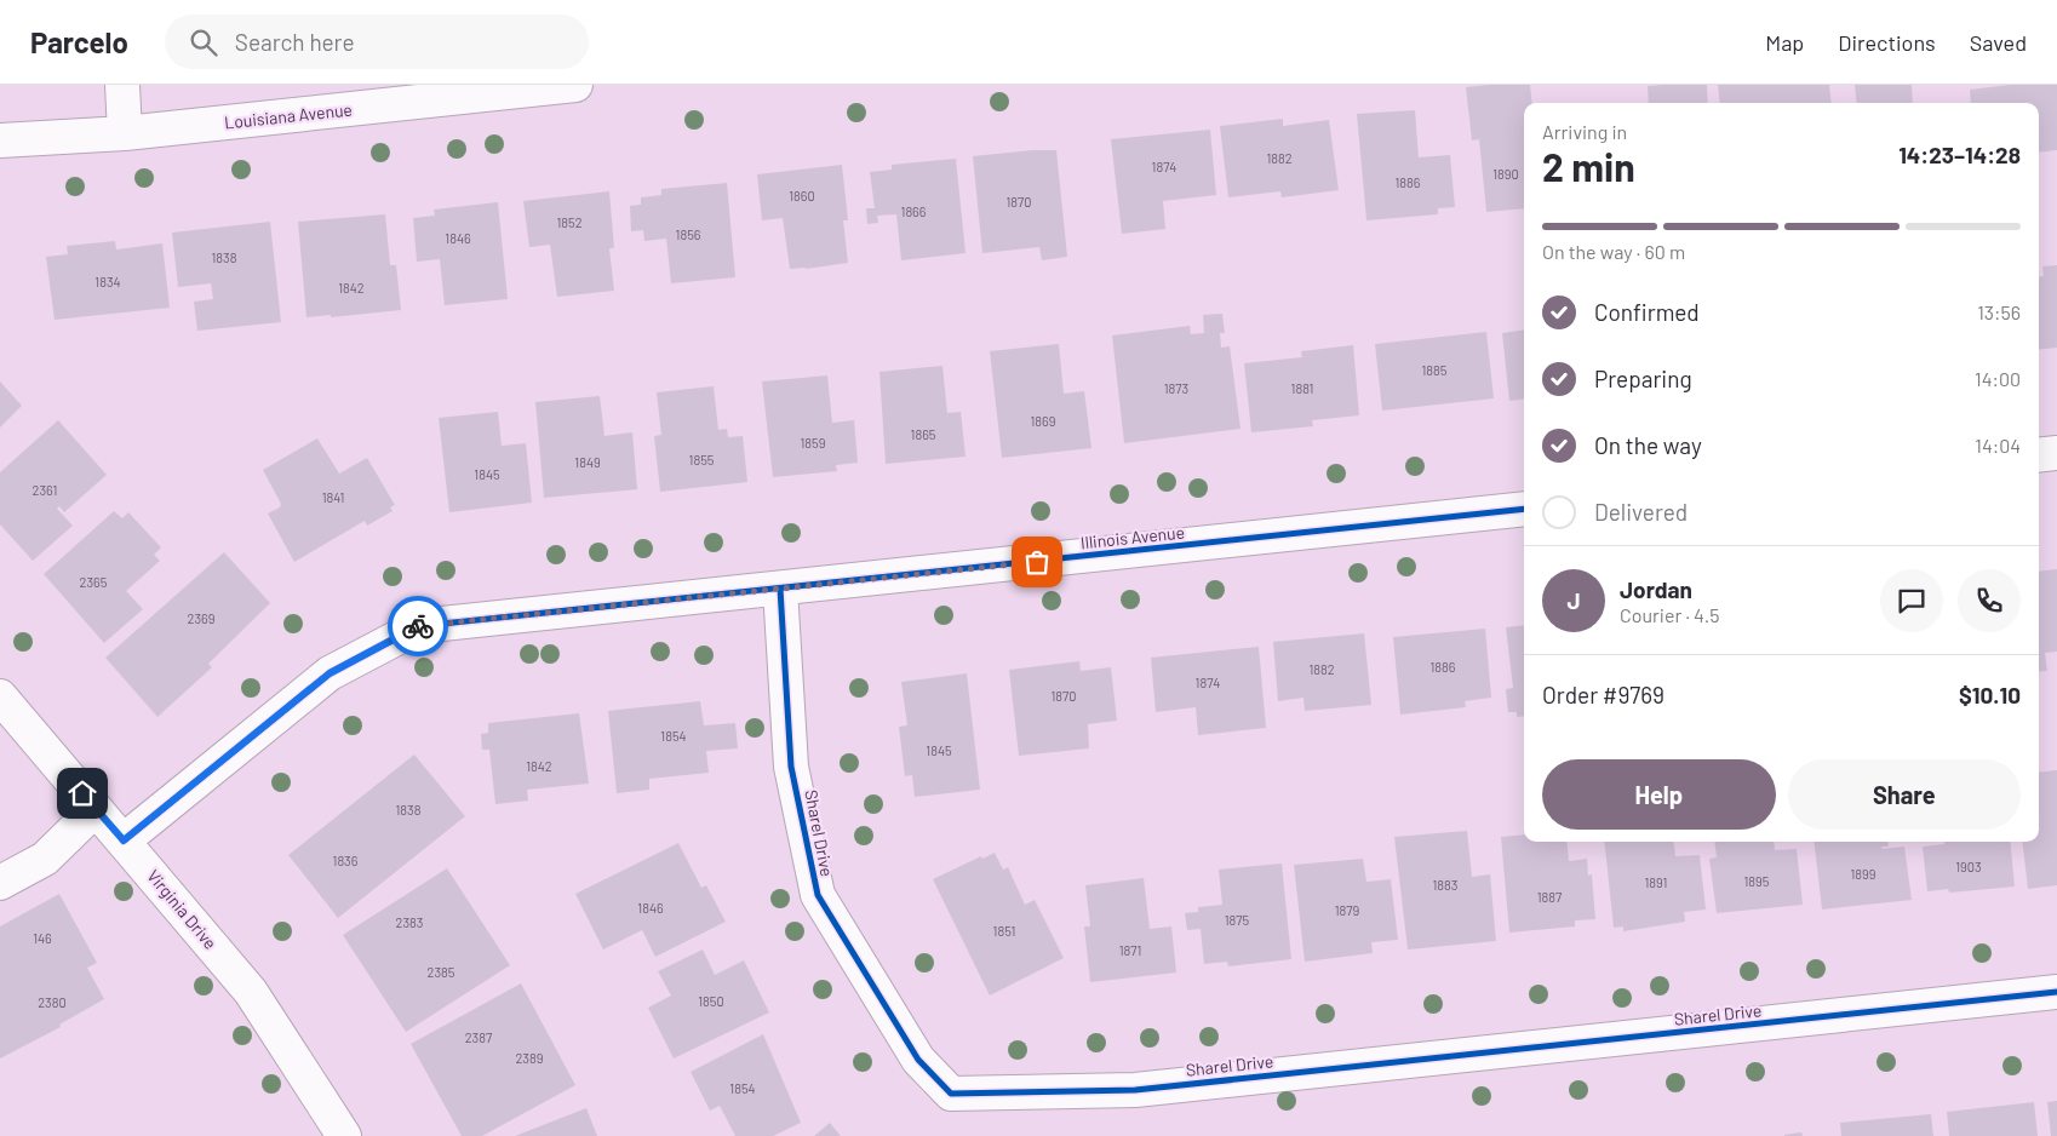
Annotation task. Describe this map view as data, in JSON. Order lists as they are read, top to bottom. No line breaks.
{"streets":{"street":["Louisiana Avenue","Illinois Avenue","Sharel Drive","Virginia Drive"]},"crossings":[["Illinois Avenue","Sharel Drive"],["Illinois Avenue","Virginia Drive"]],"house_numbers":["1882","1874","1890","1886","1860","1870","1866","1852","1856","1846","1838","1834","1842","1885","1873","1881","1869","1865","1859","1855","1849","1845","2361","1841","2365","2369","1886","1882","1874","1870","1854","1845","1842","1838","1836","1903","1899","1895","1891","1883","1887","1846","1879","1875","2383","1851","146","1871","2385","1850","2380","2387","2389","1854"],"page":{"header":"Parcelo","search":"Search here","nav":["Map","Directions","Saved"],"heading":["2 min","Arriving in","14:23–14:28"],"panel":["Jordan","Courier · 4.5","Order #9769","$10.10"],"bar":"On the way · 60 m","list":[["Confirmed","13:56"],["Preparing","14:00"],["On the way","14:04"],"Delivered"],"round":"J","buttons":["Help","Share"]}}
